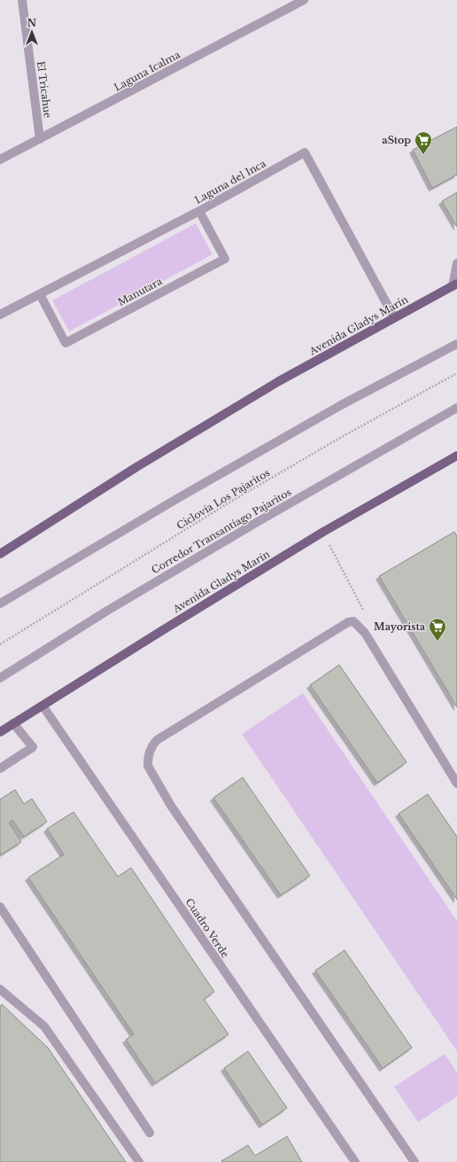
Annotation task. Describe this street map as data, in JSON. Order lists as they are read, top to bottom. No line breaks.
{"streets":{"main road":["Avenida Gladys Marín"],"street":["Laguna Icalma","El Tricahue","Laguna del Inca","Manutara","Corredor Transantiago Pajaritos","Cuadro Verde"],"path":["Ciclovía Los Pajaritos"]},"crossings":[["Laguna Icalma","El Tricahue"],["Laguna del Inca","Manutara"],["Laguna del Inca","Avenida Gladys Marín"],["Avenida Gladys Marín","Cuadro Verde"]],"places":{"supermarket":["aStop","Mayorista"]},"north":"top"}
